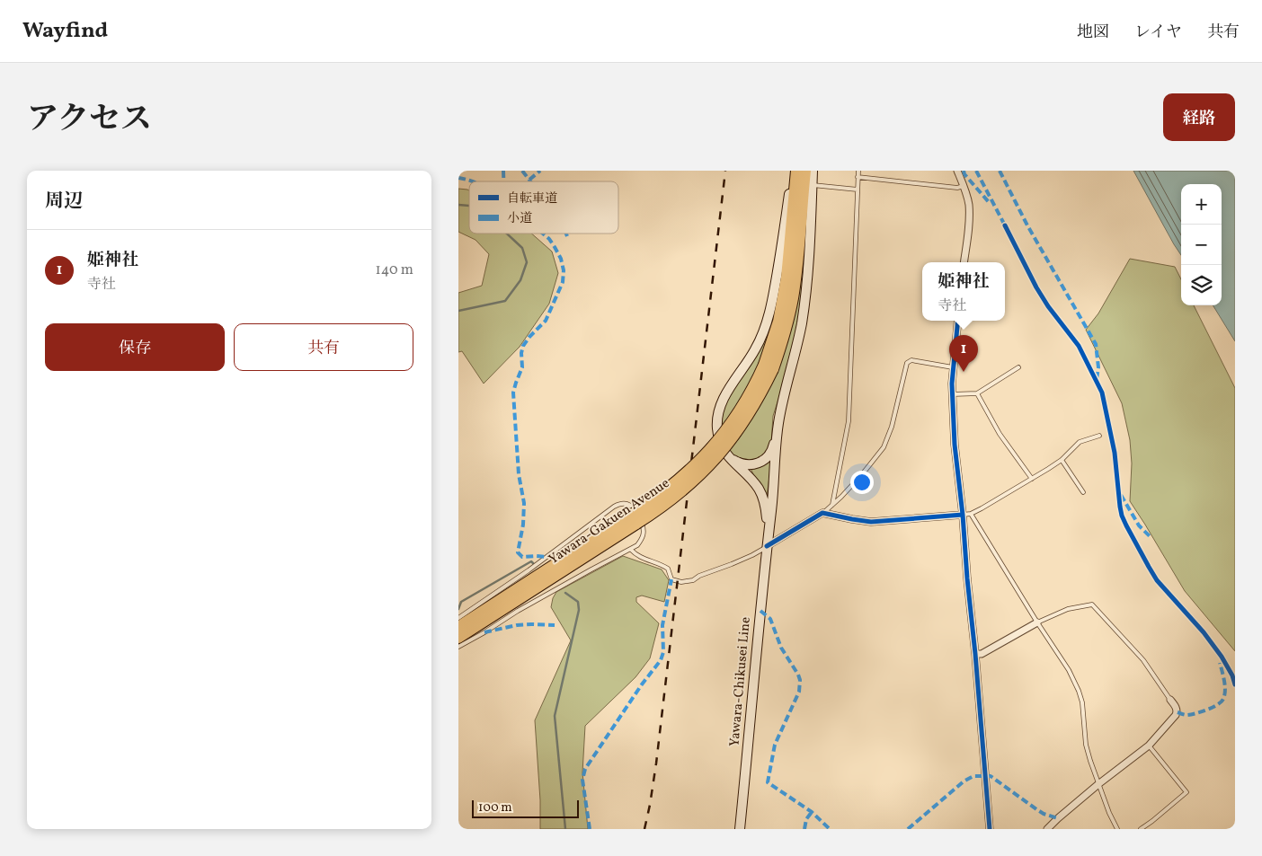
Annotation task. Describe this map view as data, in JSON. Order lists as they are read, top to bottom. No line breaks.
{"streets":{"highway":["Yawara-Gakuen Avenue"],"main road":["Yawara-Chikusei Line"]},"legend":["自転車道","小道"],"scale_bar":"100 m","page":{"header":"Wayfind","nav":["地図","レイヤ","共有"],"title":"アクセス","buttons":["経路",["保存","共有"]],"heading":"周辺","map_buttons":["+","−"],"list":[{"mark":"1","name":"姫神社","note":"寺社","value":"140 m"}],"popup":["姫神社","寺社"],"pins":"1","scale":"100 m"}}
